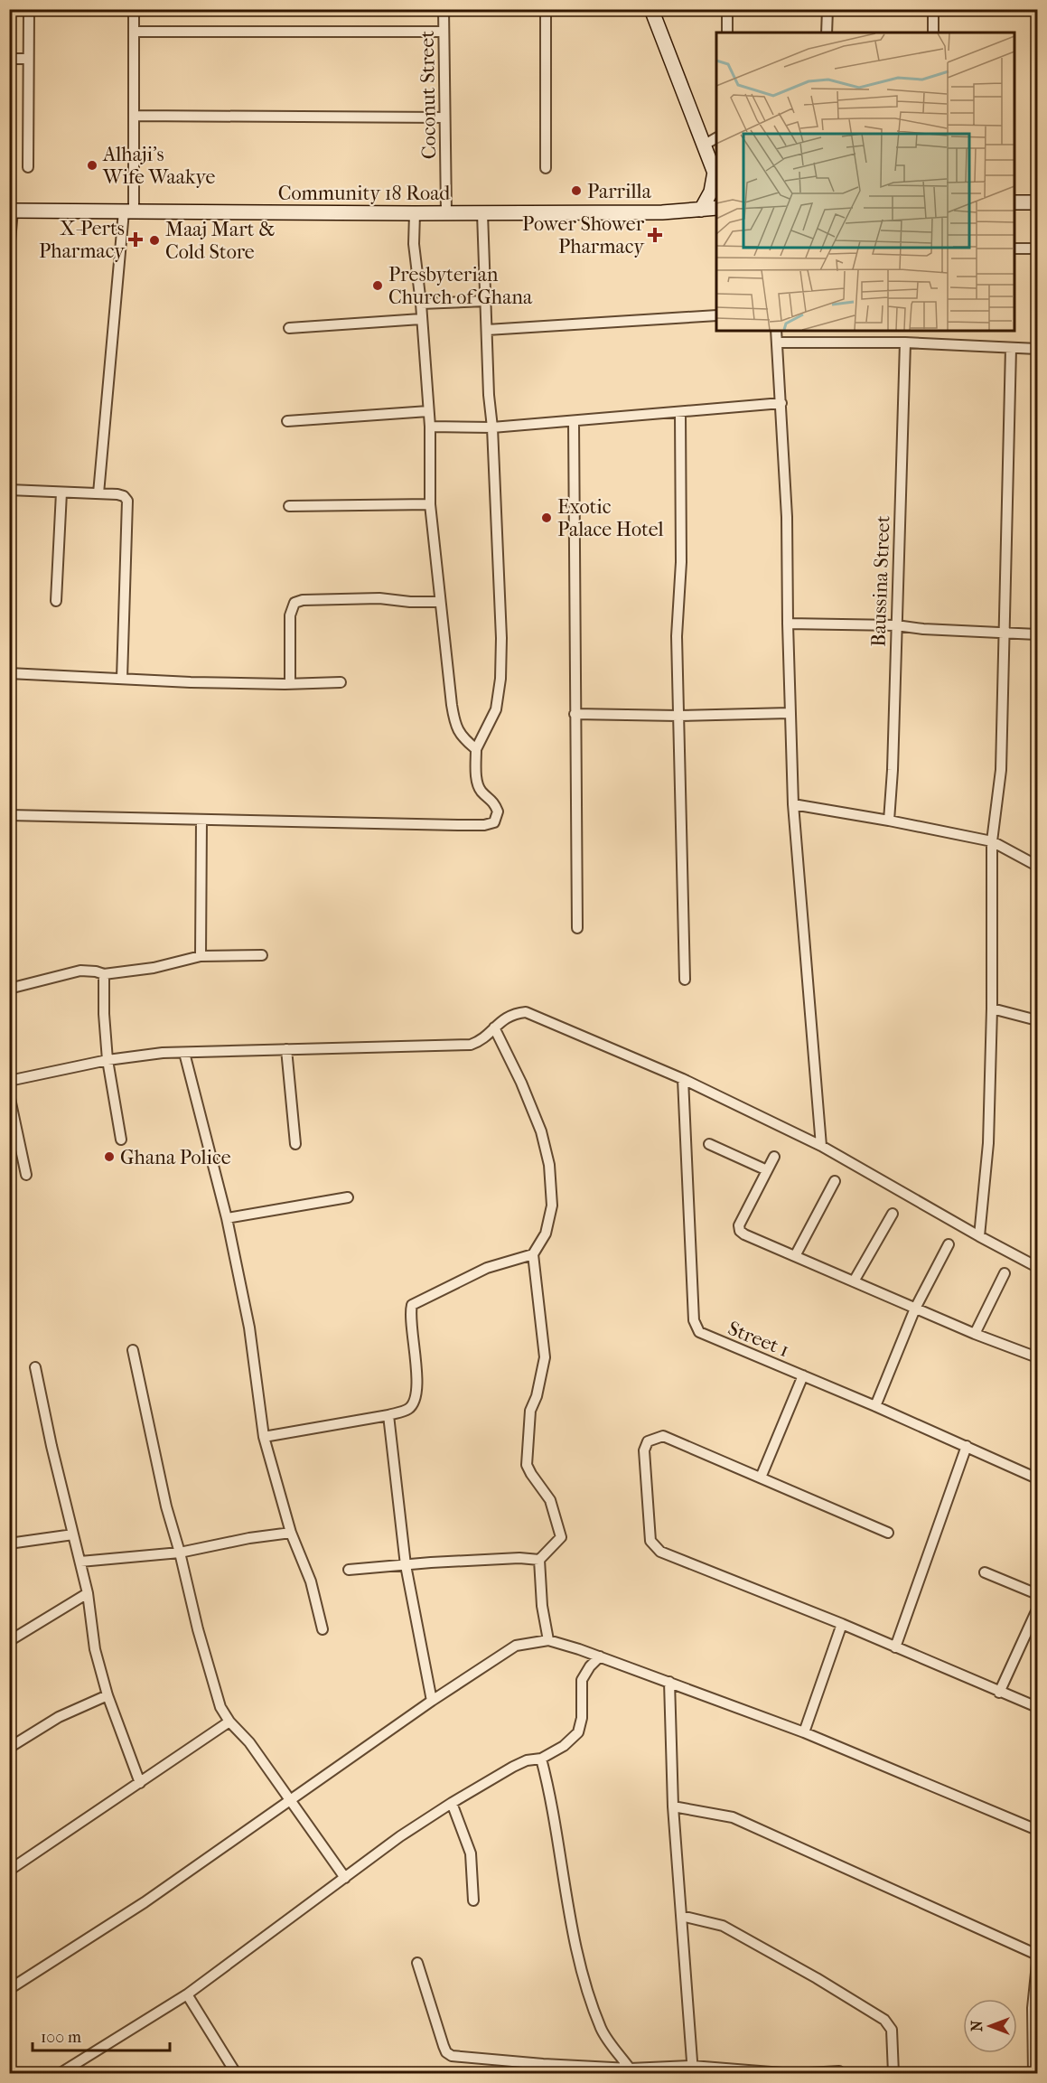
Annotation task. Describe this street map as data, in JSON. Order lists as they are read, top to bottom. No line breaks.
{"streets":{"main road":["Community 18 Road"],"street":["Coconut Street","Baussina Street","Street 1"]},"crossings":[["Coconut Street","Community 18 Road"]],"places":{"other":["Alhaji’s Wife Waakye","Parrilla","Maaj Mart & Cold Store","Presbyterian Church of Ghana","Exotic Palace Hotel","Ghana Police"],"health":["Power Shower Pharmacy","X-Perts Pharmacy"]},"scale_bar":"100 m","north":"left"}
